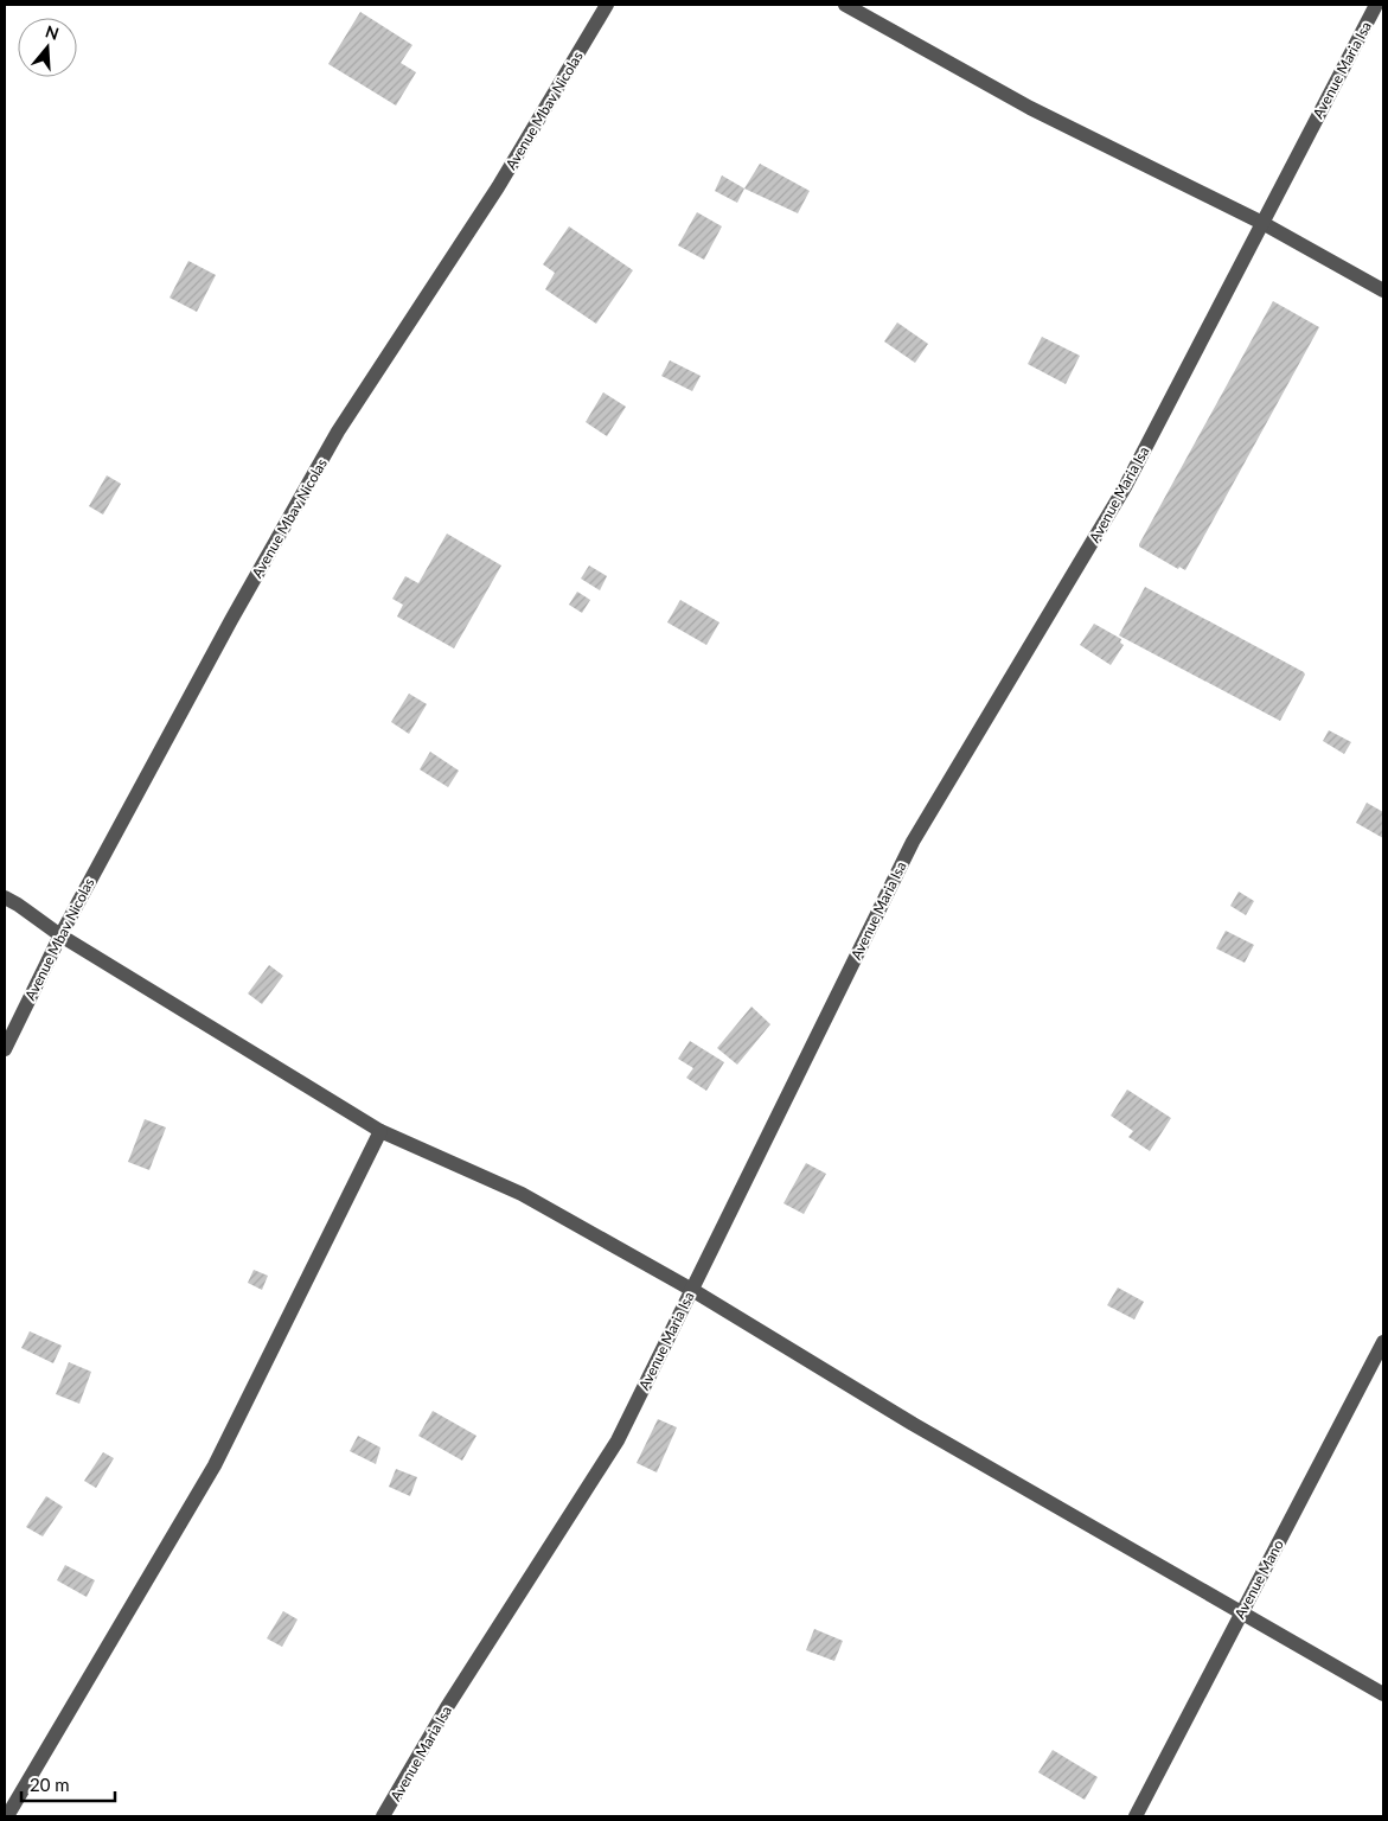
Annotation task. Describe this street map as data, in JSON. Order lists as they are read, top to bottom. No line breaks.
{"streets":{"street":["Avenue Maria Isa","Avenue Mbav Nicolas","Avenue Mano"]},"scale_bar":"20 m","north":"top"}
